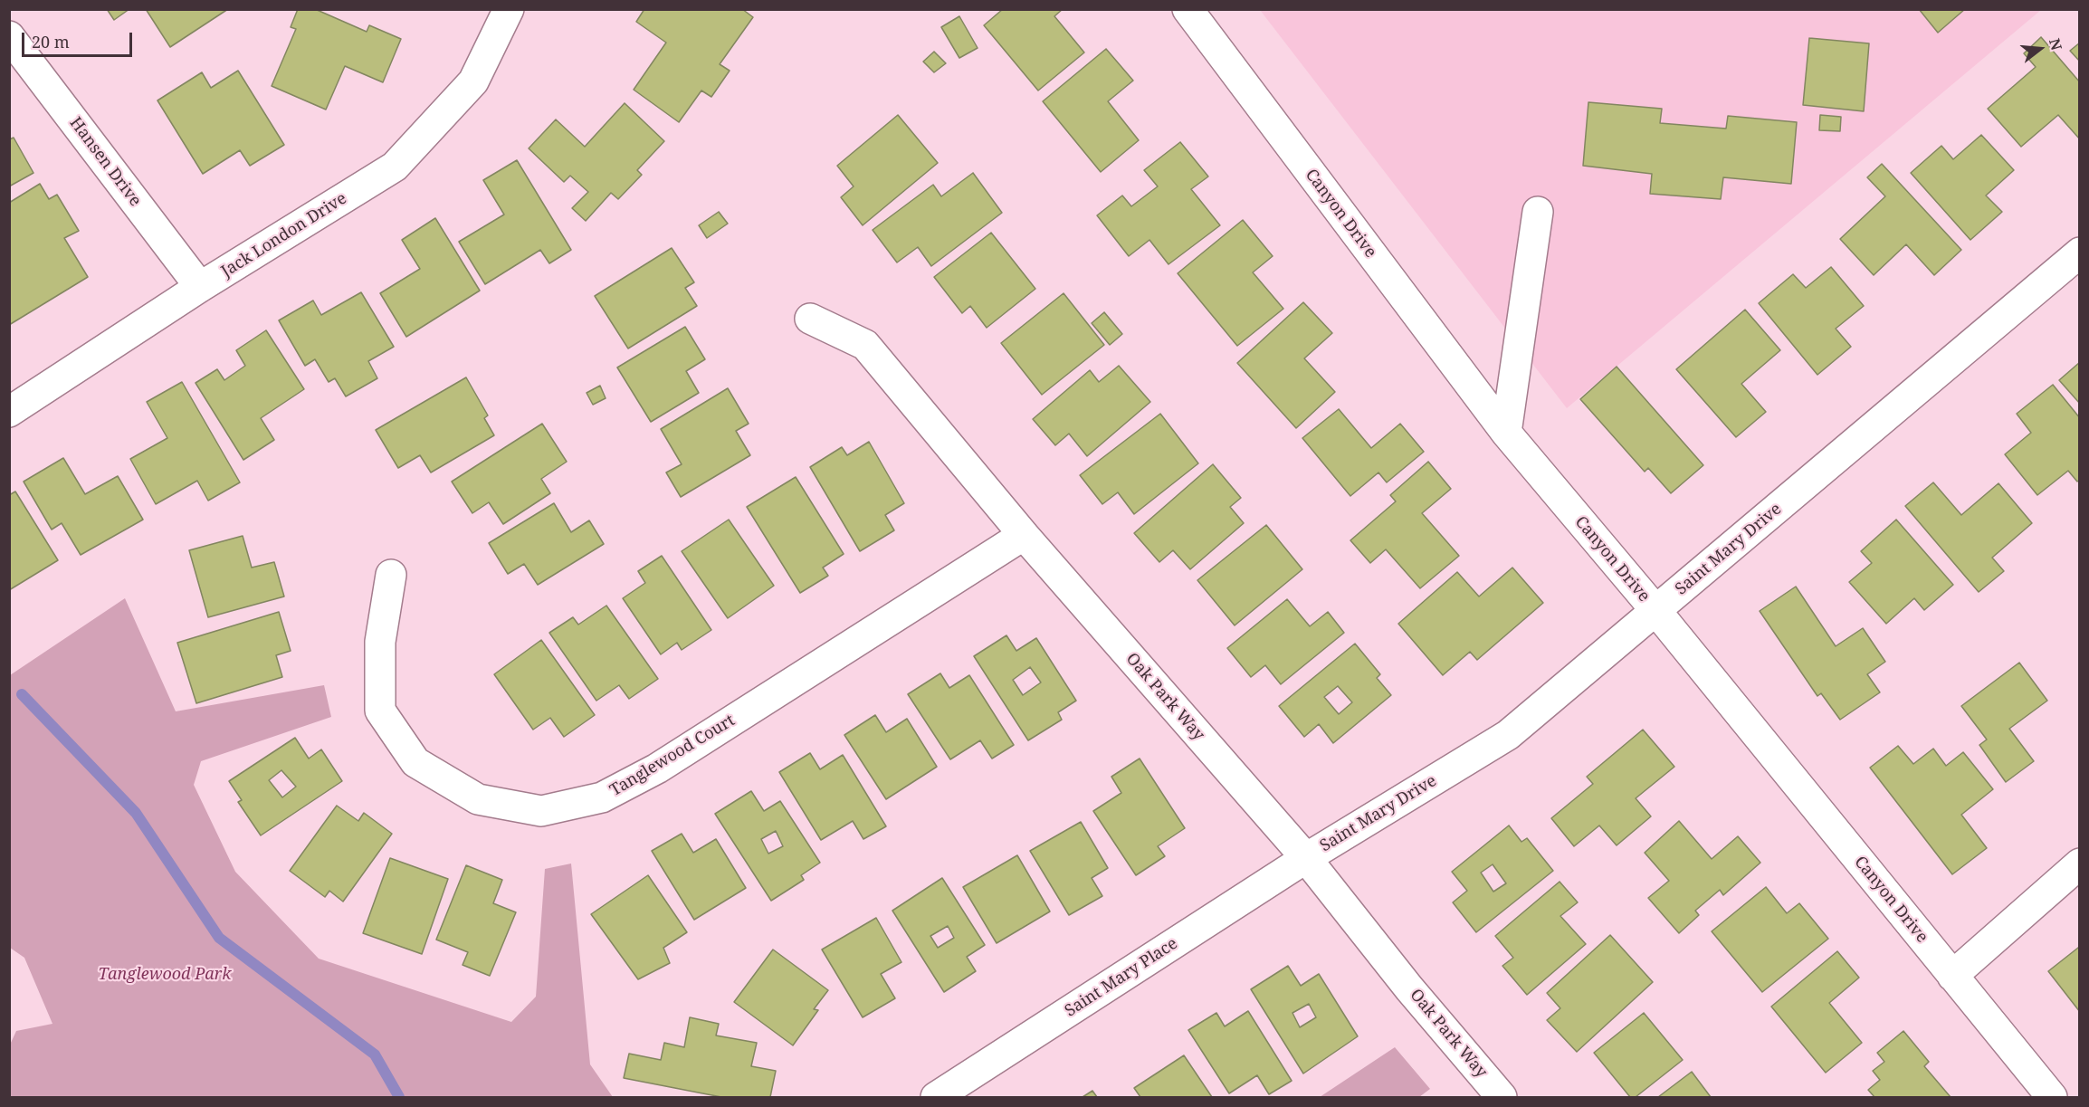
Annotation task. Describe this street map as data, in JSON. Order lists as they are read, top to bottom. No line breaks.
{"streets":{"street":["Hansen Drive","Canyon Drive","Jack London Drive","Saint Mary Drive","Oak Park Way","Tanglewood Court","Saint Mary Place"]},"crossings":[["Hansen Drive","Jack London Drive"],["Canyon Drive","Saint Mary Drive"],["Saint Mary Drive","Oak Park Way"],["Saint Mary Drive","Saint Mary Place"],["Oak Park Way","Tanglewood Court"],["Oak Park Way","Saint Mary Place"]],"parks":["Tanglewood Park"],"scale_bar":"20 m","north":"right"}
